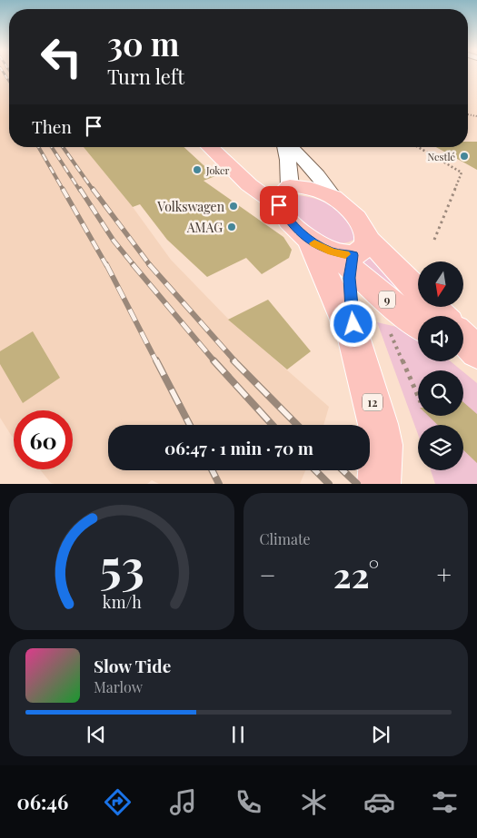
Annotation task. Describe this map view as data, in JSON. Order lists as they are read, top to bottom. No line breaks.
{"streets":{"main road":["9","12"]},"crossings":[["9","12"]],"places":["Nestlé","Joker","Volkswagen","AMAG"],"north":"bottom","page":{"turn":["30 m","Turn left"],"then":"Then","limit":"60","trip":"06:47 · 1 min · 70 m","tile":"Climate","heat":["−","22°","+"],"song":["Slow Tide","Marlow"],"tabs":"06:46","gauge":["53","km/h"]}}
